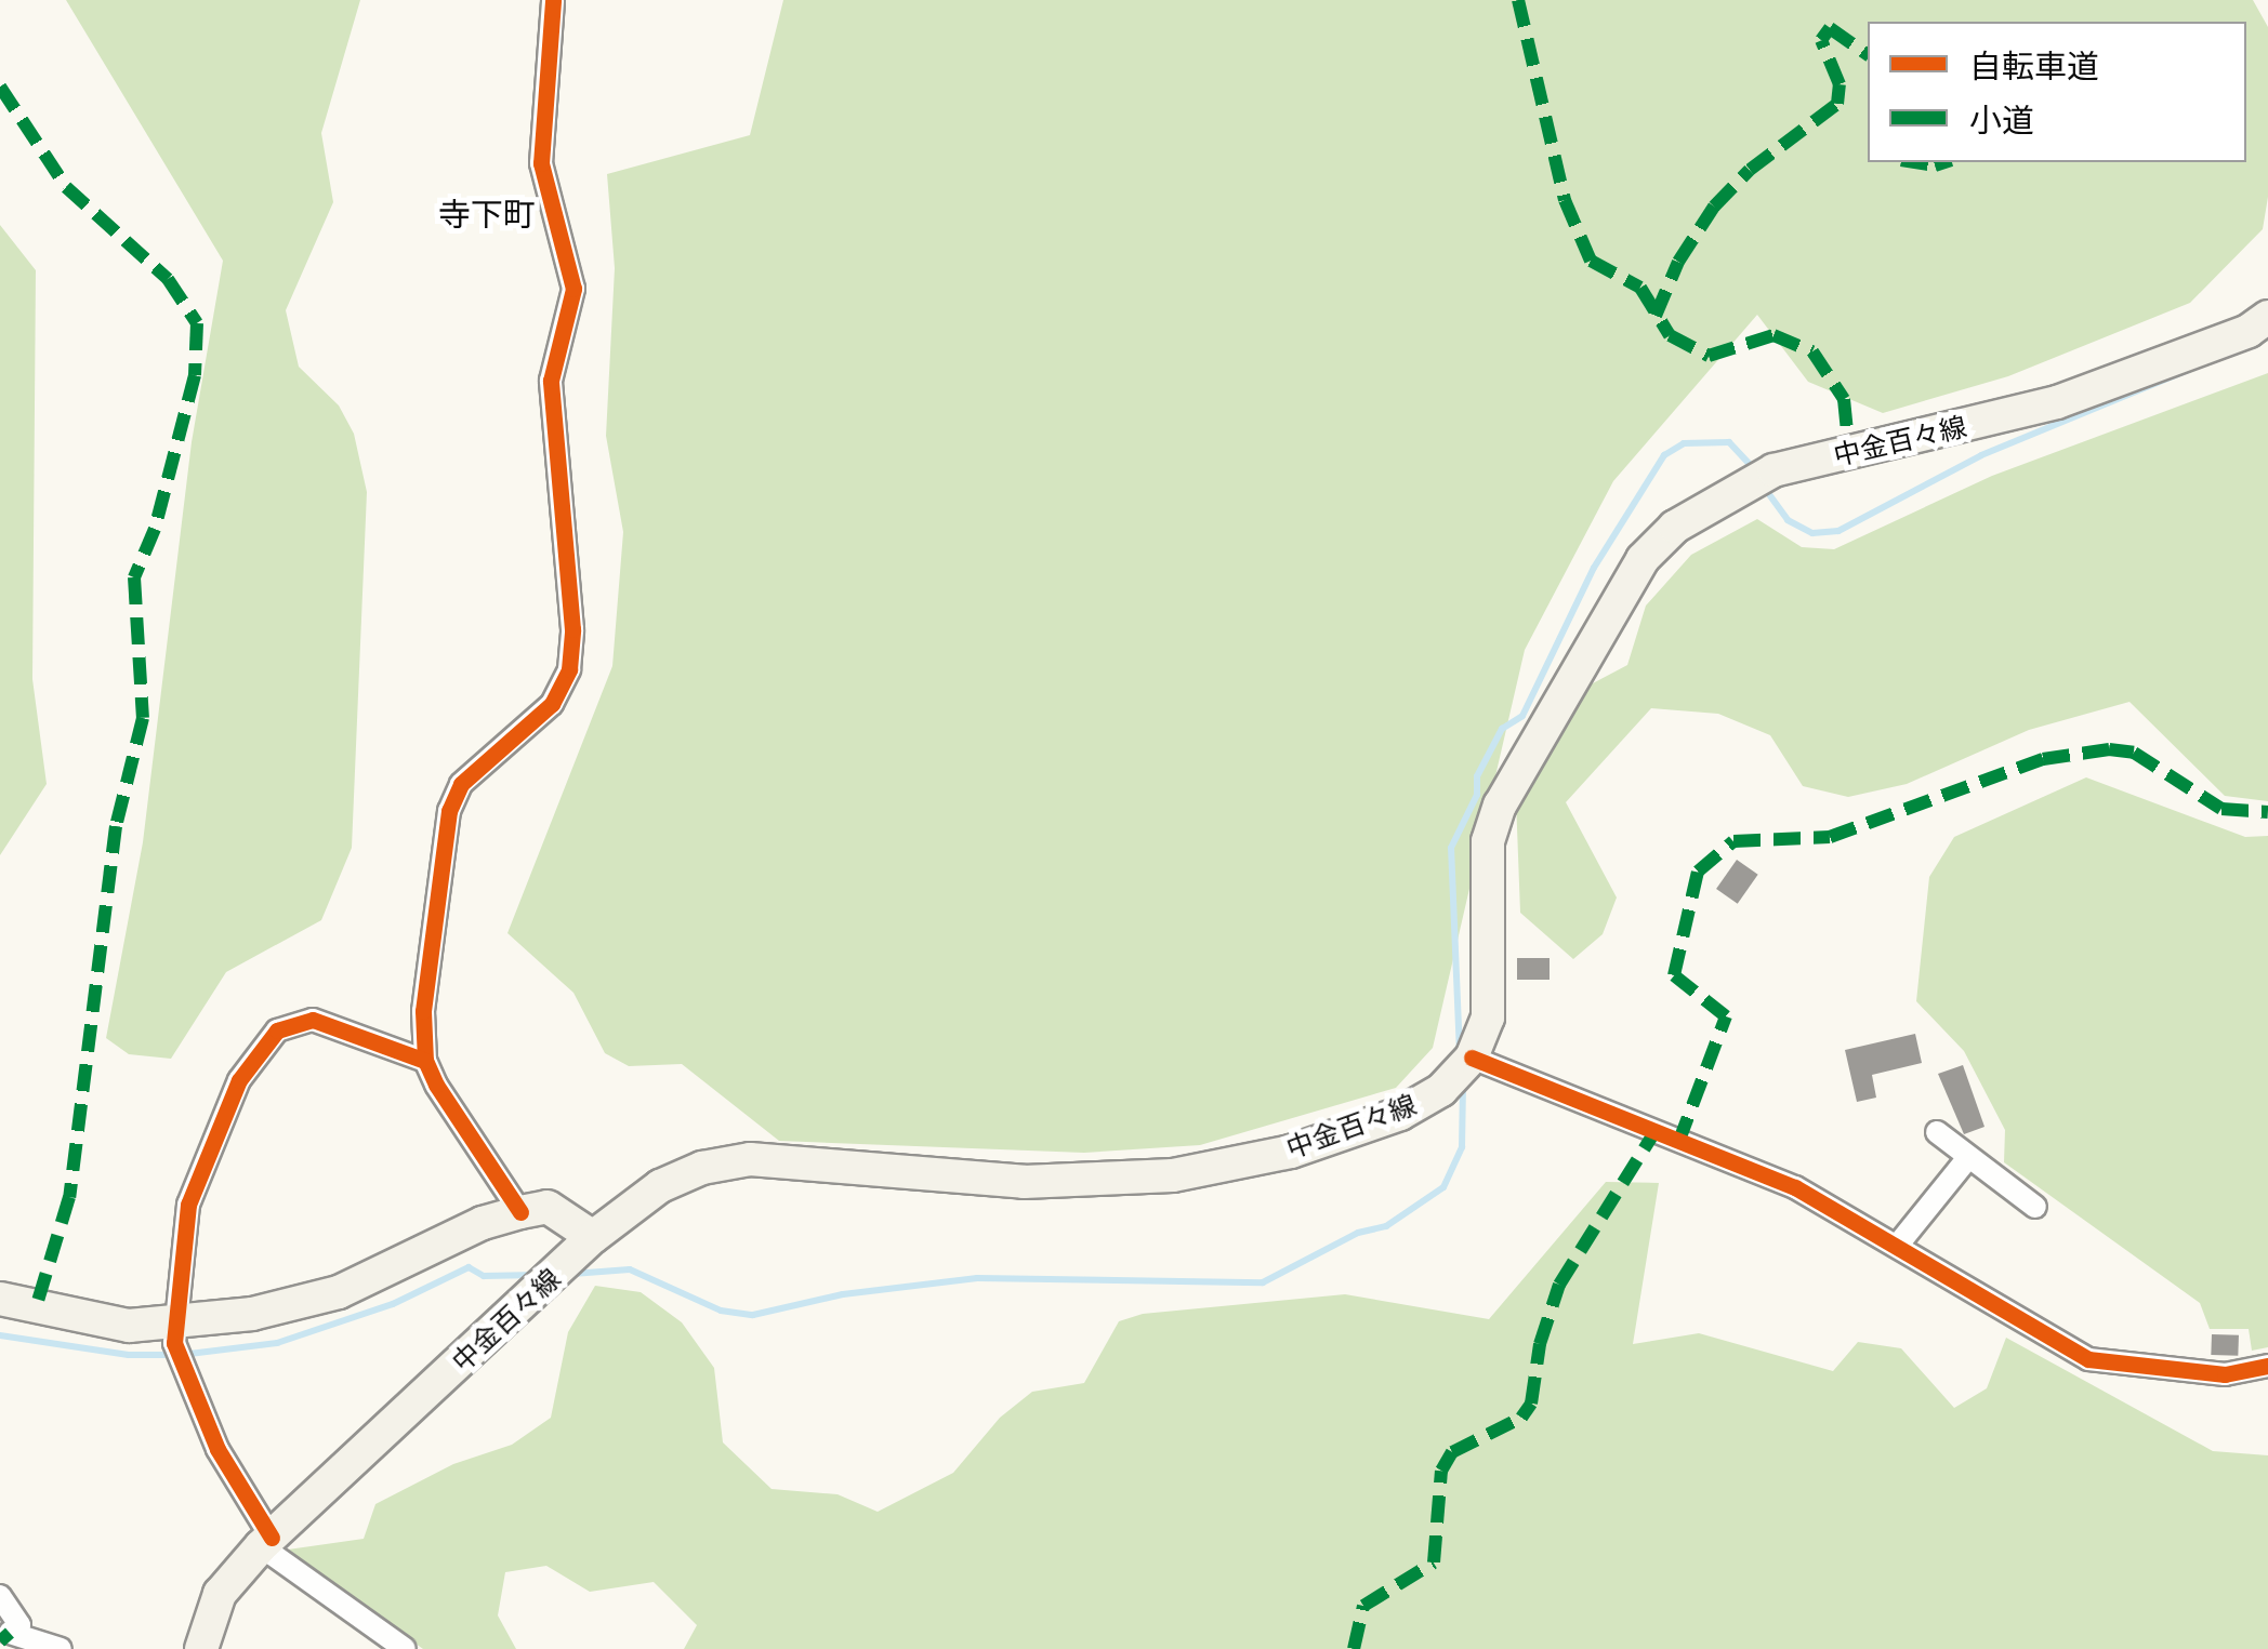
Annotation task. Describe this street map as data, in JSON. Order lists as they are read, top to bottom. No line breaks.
{"streets":{"main road":["中金百々線"]},"districts":["寺下町"],"legend":["自転車道","小道"]}
